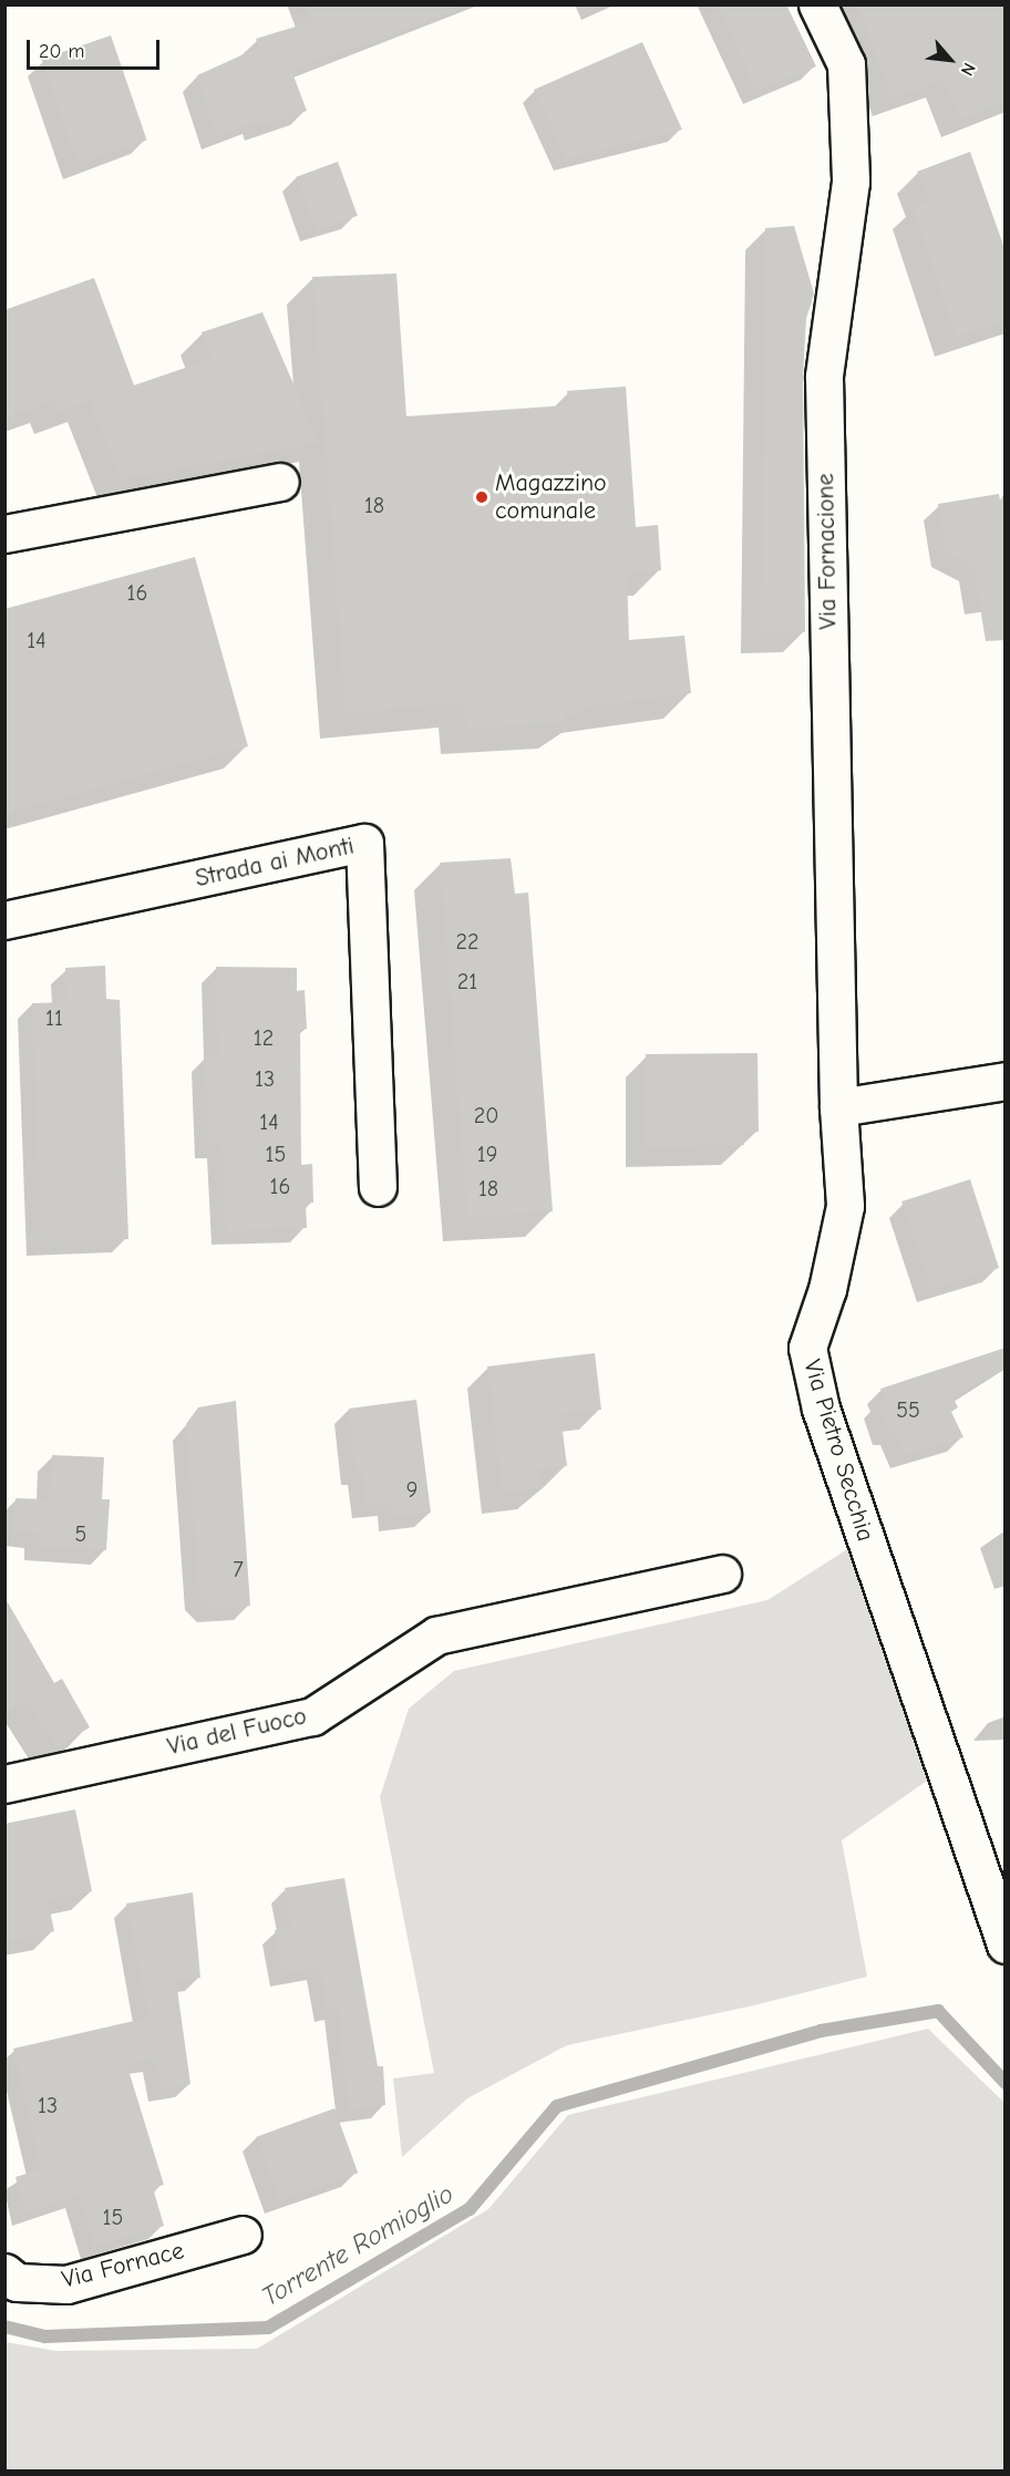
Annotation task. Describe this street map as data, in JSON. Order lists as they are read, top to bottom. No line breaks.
{"streets":{"street":["Via Fornacione","Strada ai Monti","Via Pietro Secchia","Via del Fuoco","Via Fornace"]},"crossings":[["Via Fornacione","Via Pietro Secchia"]],"water":["Torrente Romioglio"],"places":["Magazzino comunale"],"house_numbers":["18","16","14","22","21","11","12","13","20","14","15","19","16","18","55","9","5","7","13","15"],"scale_bar":"20 m","north":"bottom right"}
